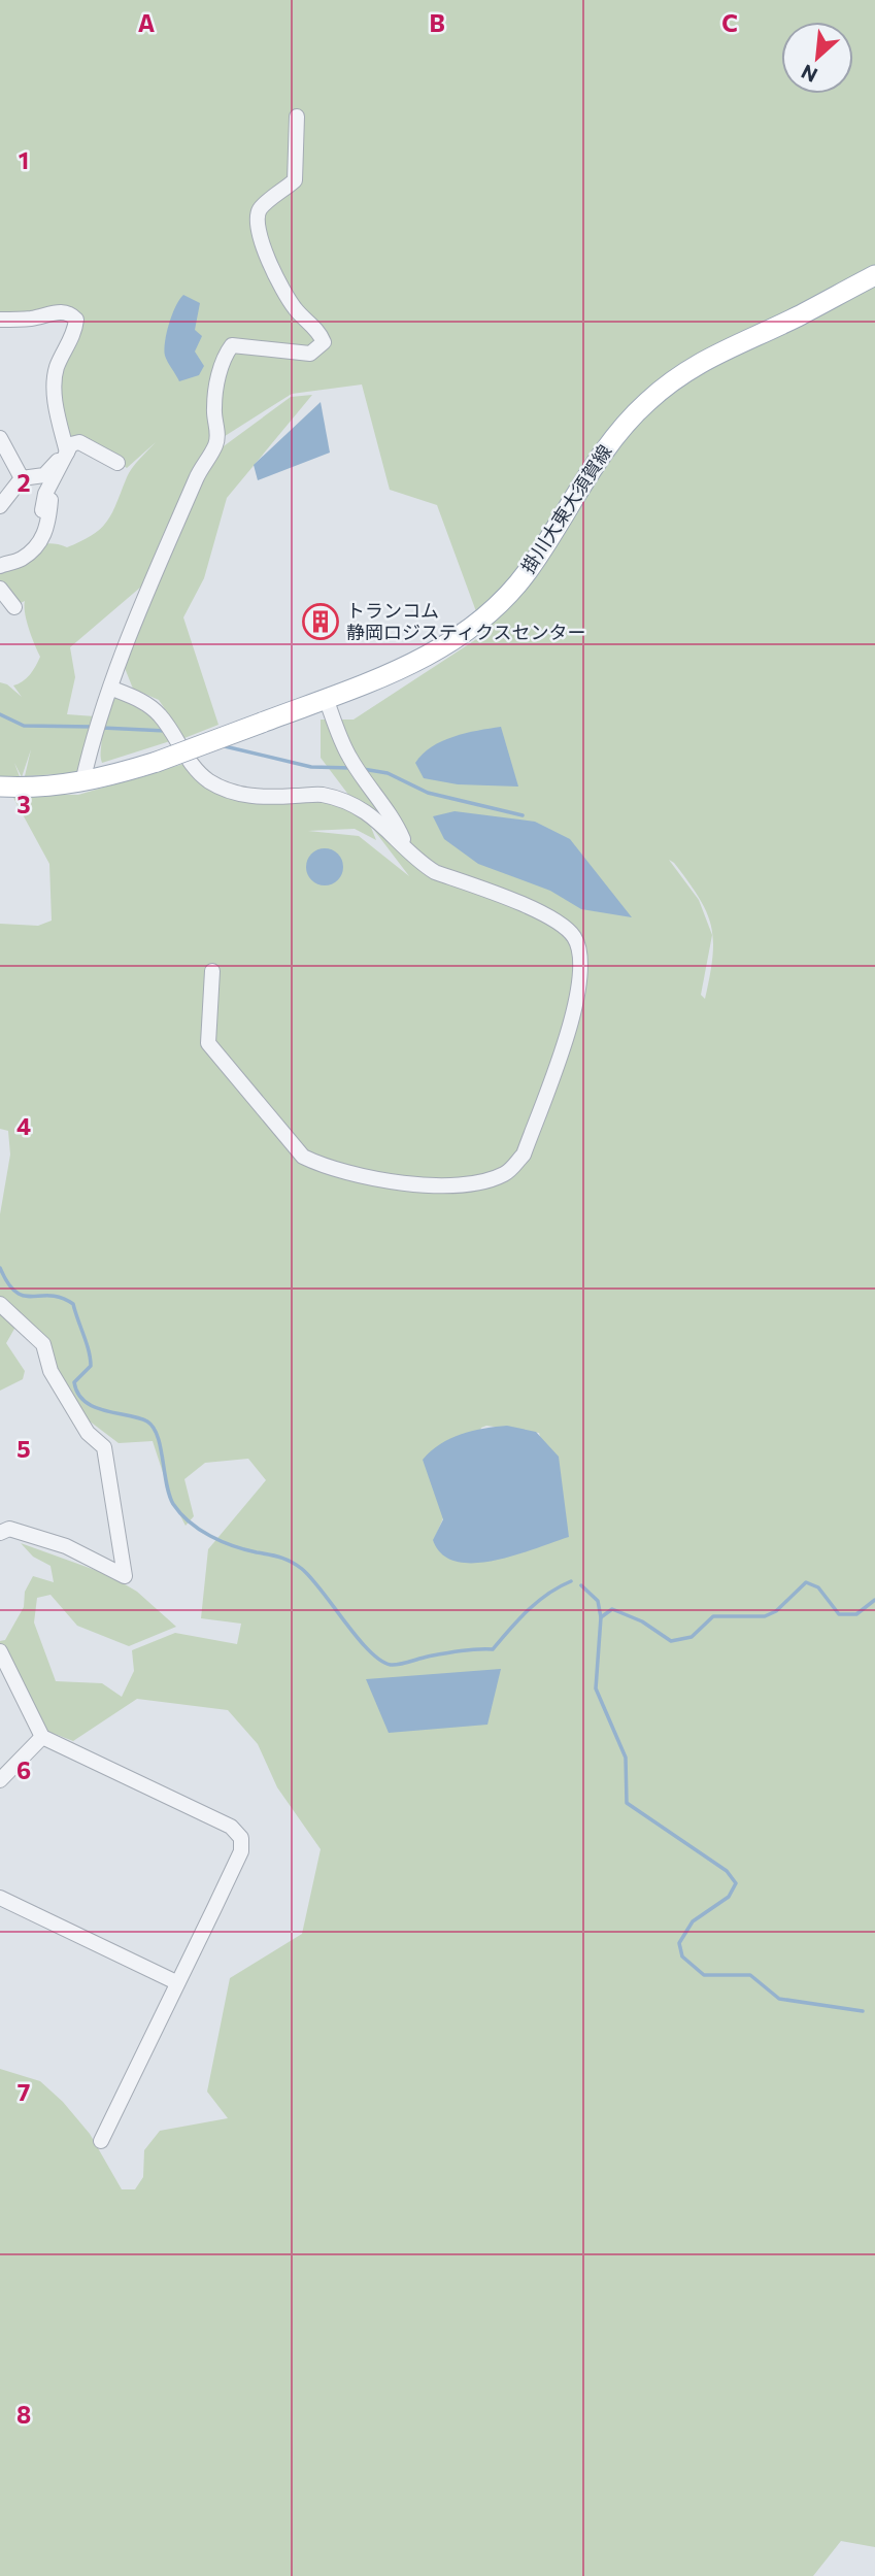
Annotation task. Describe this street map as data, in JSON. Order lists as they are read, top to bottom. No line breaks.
{"streets":{"main road":["掛川大東大須賀線"]},"places":{"building":["トランコム 静岡ロジスティクスセンター"]},"north":"bottom left","grid":{"columns":["A","B","C"],"rows":["1","2","3","4","5","6","7","8"]}}
